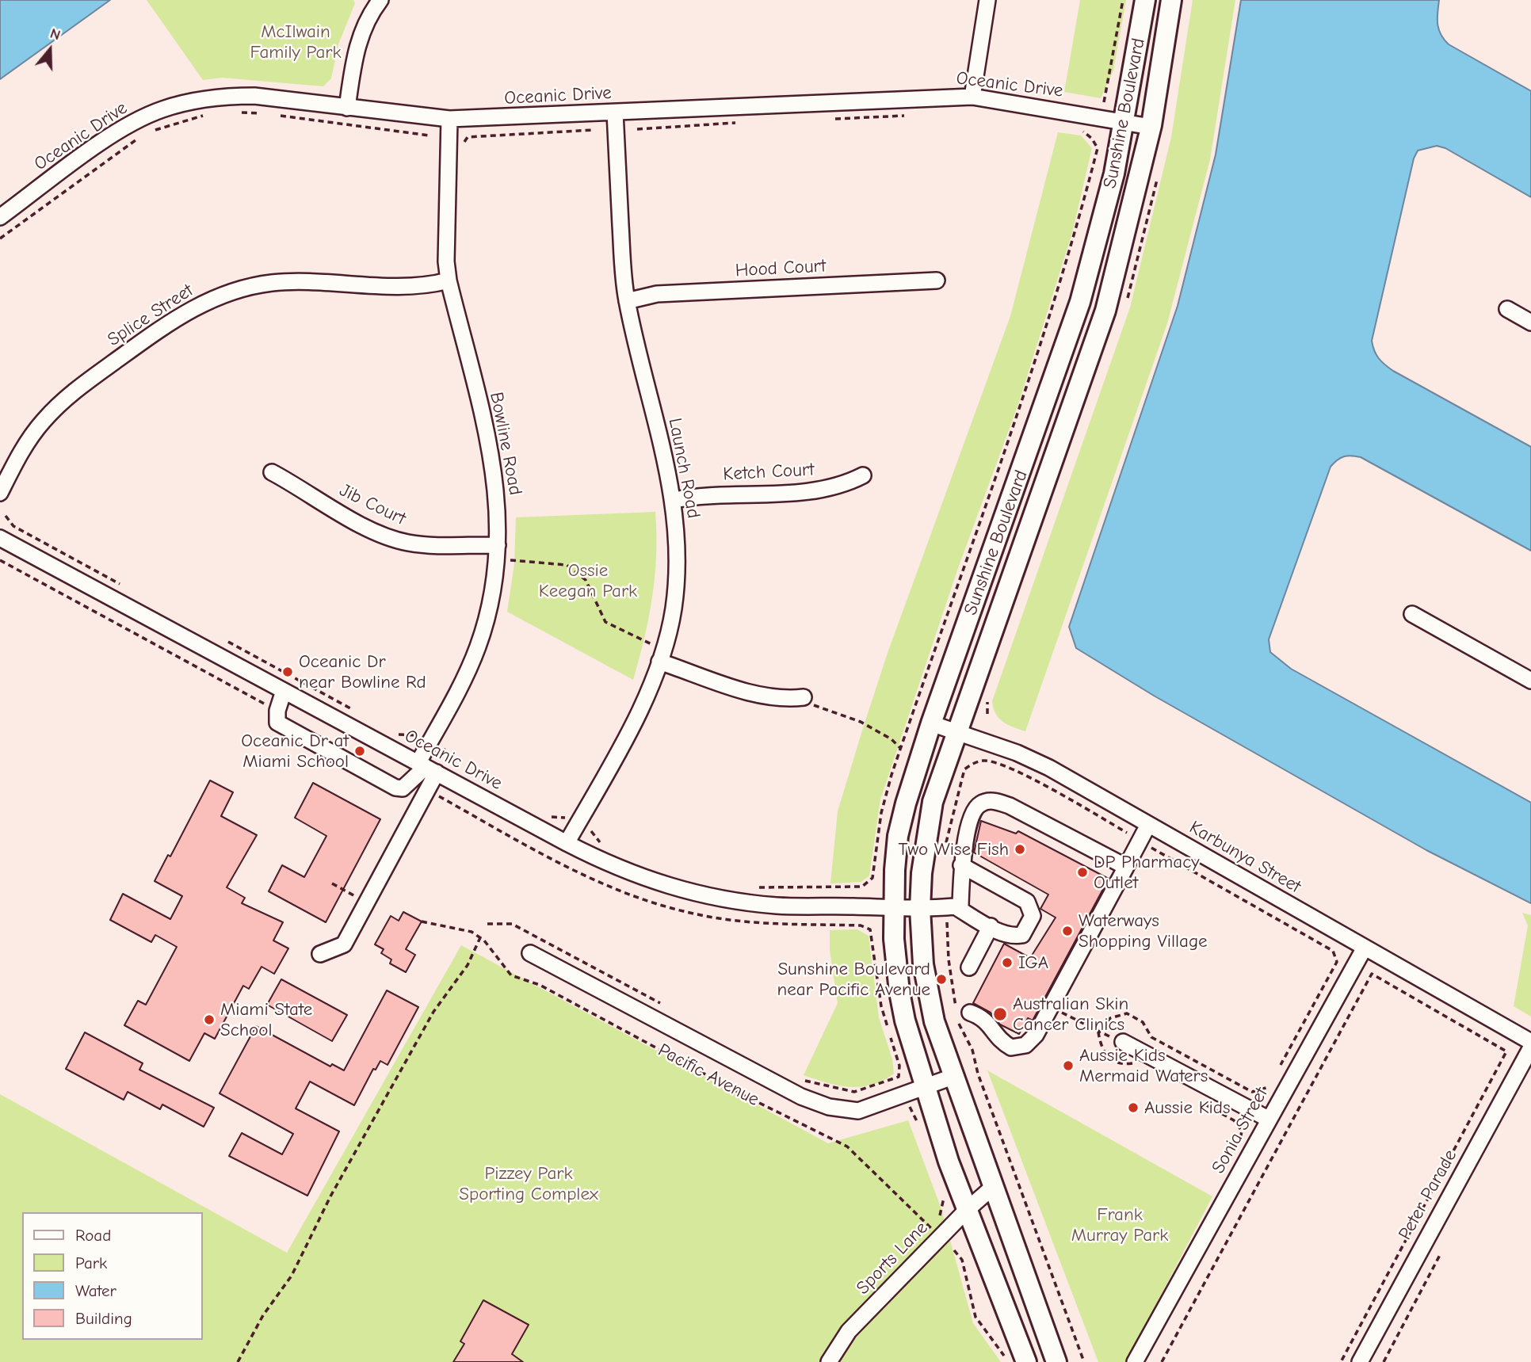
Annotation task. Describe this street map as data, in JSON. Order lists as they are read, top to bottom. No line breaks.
{"streets":{"main road":["Sunshine Boulevard"],"street":["Oceanic Drive","Hood Court","Splice Street","Bowline Road","Launch Road","Ketch Court","Jib Court","Karbunya Street","Pacific Avenue","Sonia Street","Peter Parade","Sports Lane"]},"crossings":[["Oceanic Drive","Sunshine Boulevard"],["Oceanic Drive","Bowline Road"],["Oceanic Drive","Launch Road"],["Sunshine Boulevard","Karbunya Street"],["Sunshine Boulevard","Pacific Avenue"],["Hood Court","Launch Road"],["Splice Street","Bowline Road"],["Bowline Road","Jib Court"],["Launch Road","Ketch Court"],["Karbunya Street","Sonia Street"]],"parks":["McIlwain Family Park","Ossie Keegan Park","Pizzey Park Sporting Complex","Frank Murray Park"],"places":["Oceanic Dr near Bowline Rd","Oceanic Dr at Miami School","Two Wise Fish","DP Pharmacy Outlet","Waterways Shopping Village","IGA","Sunshine Boulevard near Pacific Avenue","Australian Skin Cancer Clinics","Miami State School","Aussie Kids Mermaid Waters","Aussie Kids"],"legend":["Road","Park","Water","Building"],"north":"top"}
